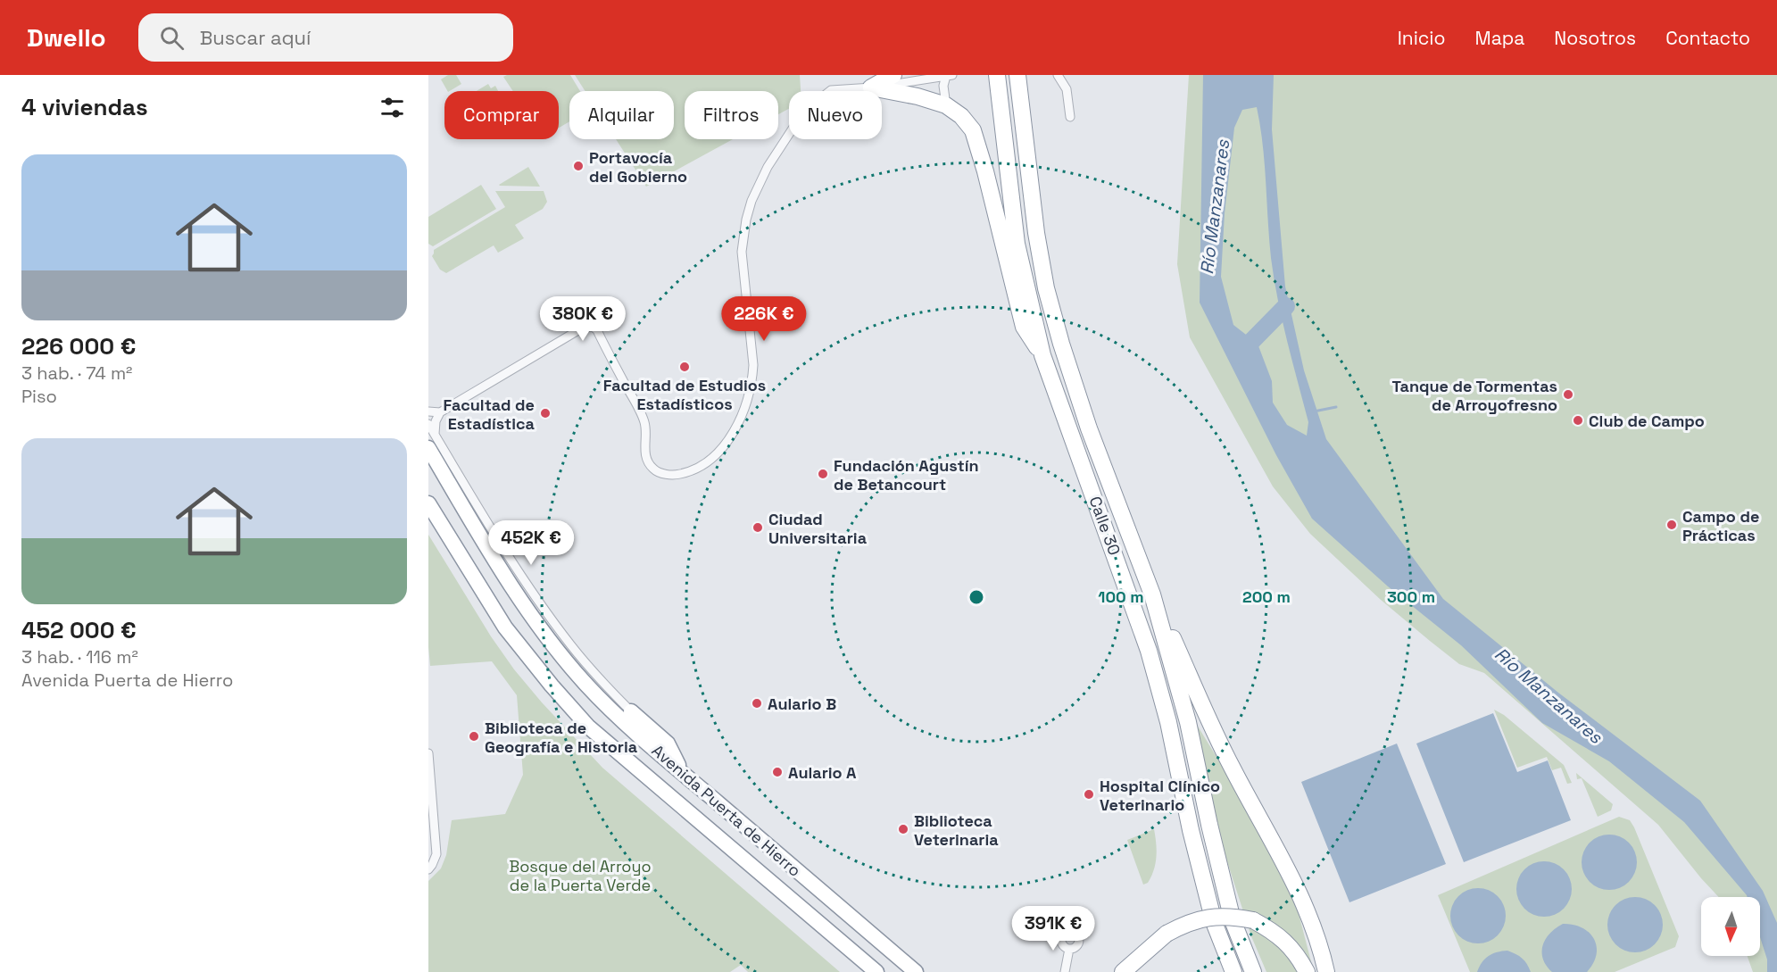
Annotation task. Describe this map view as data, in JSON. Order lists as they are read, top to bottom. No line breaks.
{"streets":{"highway":["Calle 30","Avenida Puerta de Hierro"]},"water":["Río Manzanares"],"parks":["Bosque del Arroyo de la Puerta Verde"],"places":["Portavocía del Gobierno","Facultad de Estudios Estadísticos","Tanque de Tormentas de Arroyofresno","Facultad de Estadística","Club de Campo","Fundación Agustín de Betancourt","Campo de Prácticas","Ciudad Universitaria","Aulario B","Biblioteca de Geografía e Historia","Aulario A","Hospital Clínico Veterinario","Biblioteca Veterinaria"],"north":"bottom","page":{"header":"Dwello","search":"Buscar aquí","nav":["Inicio","Mapa","Nosotros","Contacto"],"heading":"4 viviendas","chip":["Comprar","Alquilar","Filtros","Nuevo"],"list":[{"name":"226 000 €","note":"3 hab. · 74 m² · Piso"},{"name":"452 000 €","note":"3 hab. · 116 m² · Avenida Puerta de Hierro"}],"price":["380K €","226K €","452K €","391K €"]},"rings":["100 m","200 m","300 m"]}
